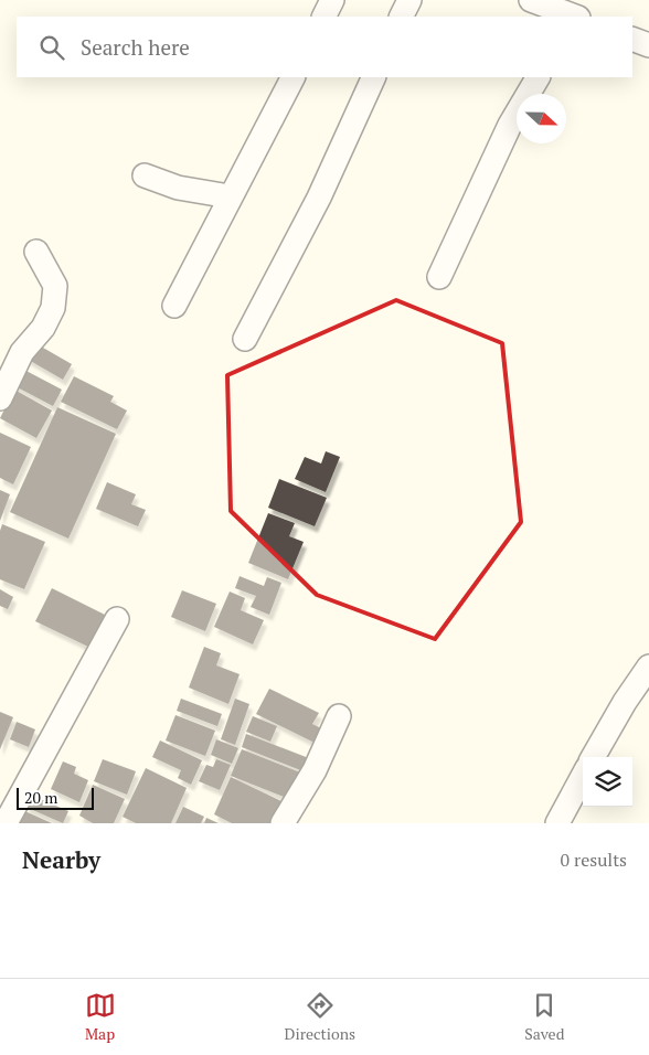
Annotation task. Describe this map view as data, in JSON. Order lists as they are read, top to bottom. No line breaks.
{"scale_bar":"20 m","north":"right","page":{"search":"Search here","scale":"20 m","heading":["Nearby","0 results"],"nav":["Map","Directions","Saved"]}}
